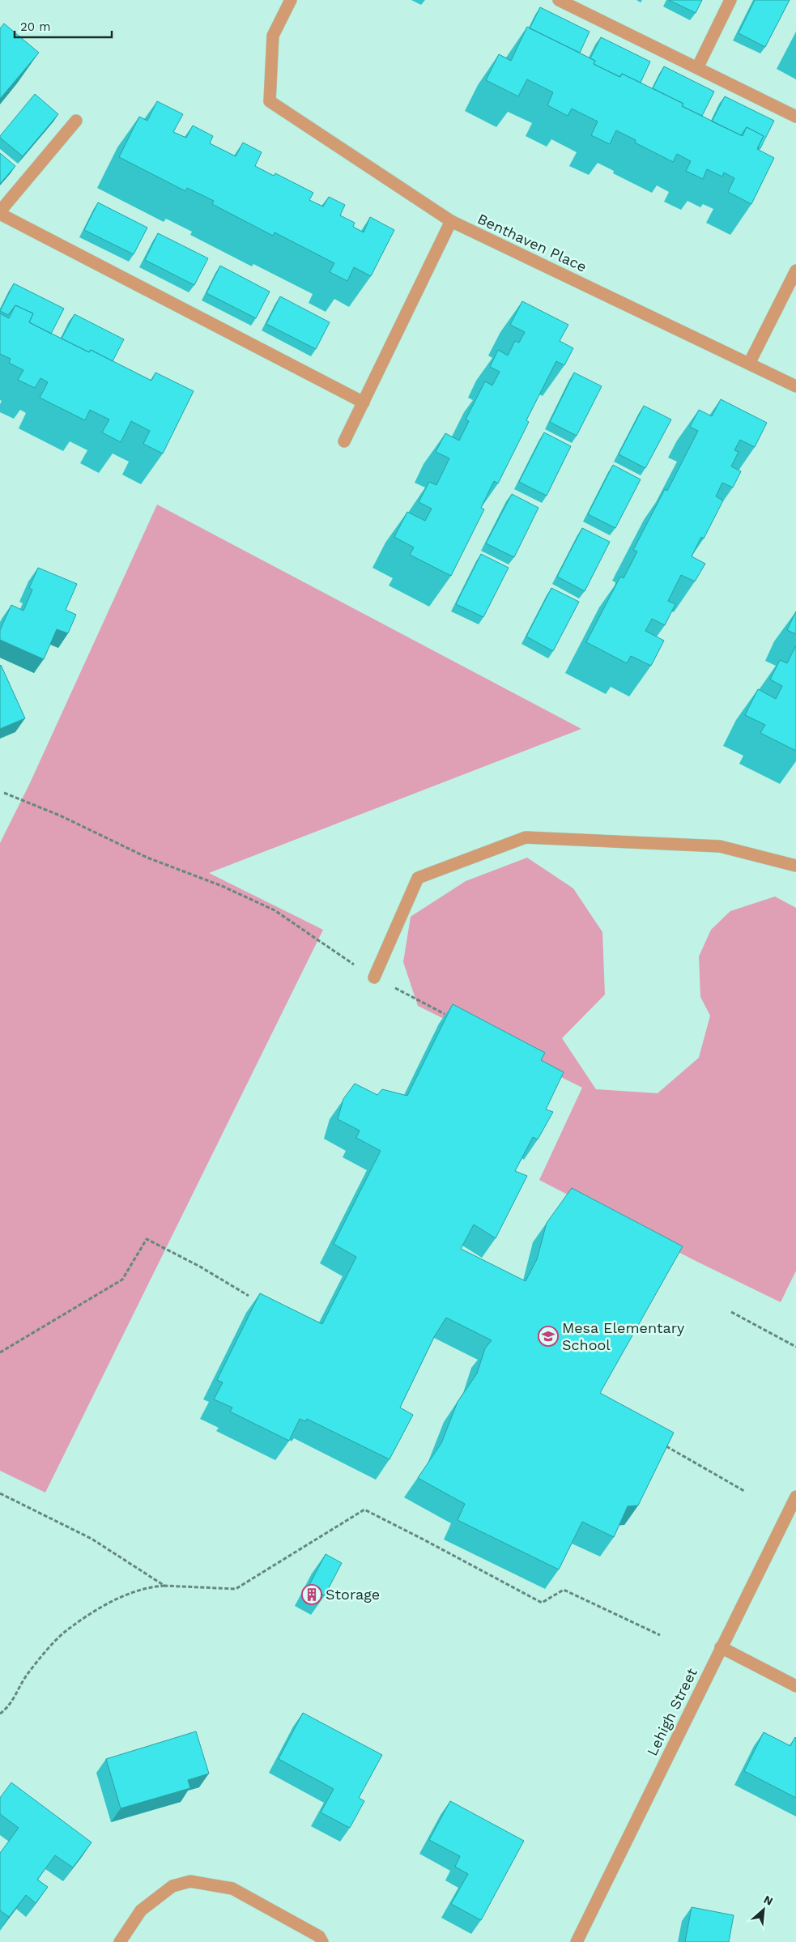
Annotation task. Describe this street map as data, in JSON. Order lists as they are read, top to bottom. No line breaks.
{"streets":{"street":["Benthaven Place","Lehigh Street"]},"places":{"school or university":["Mesa Elementary School"],"building":["Storage"]},"scale_bar":"20 m","north":"top right"}
